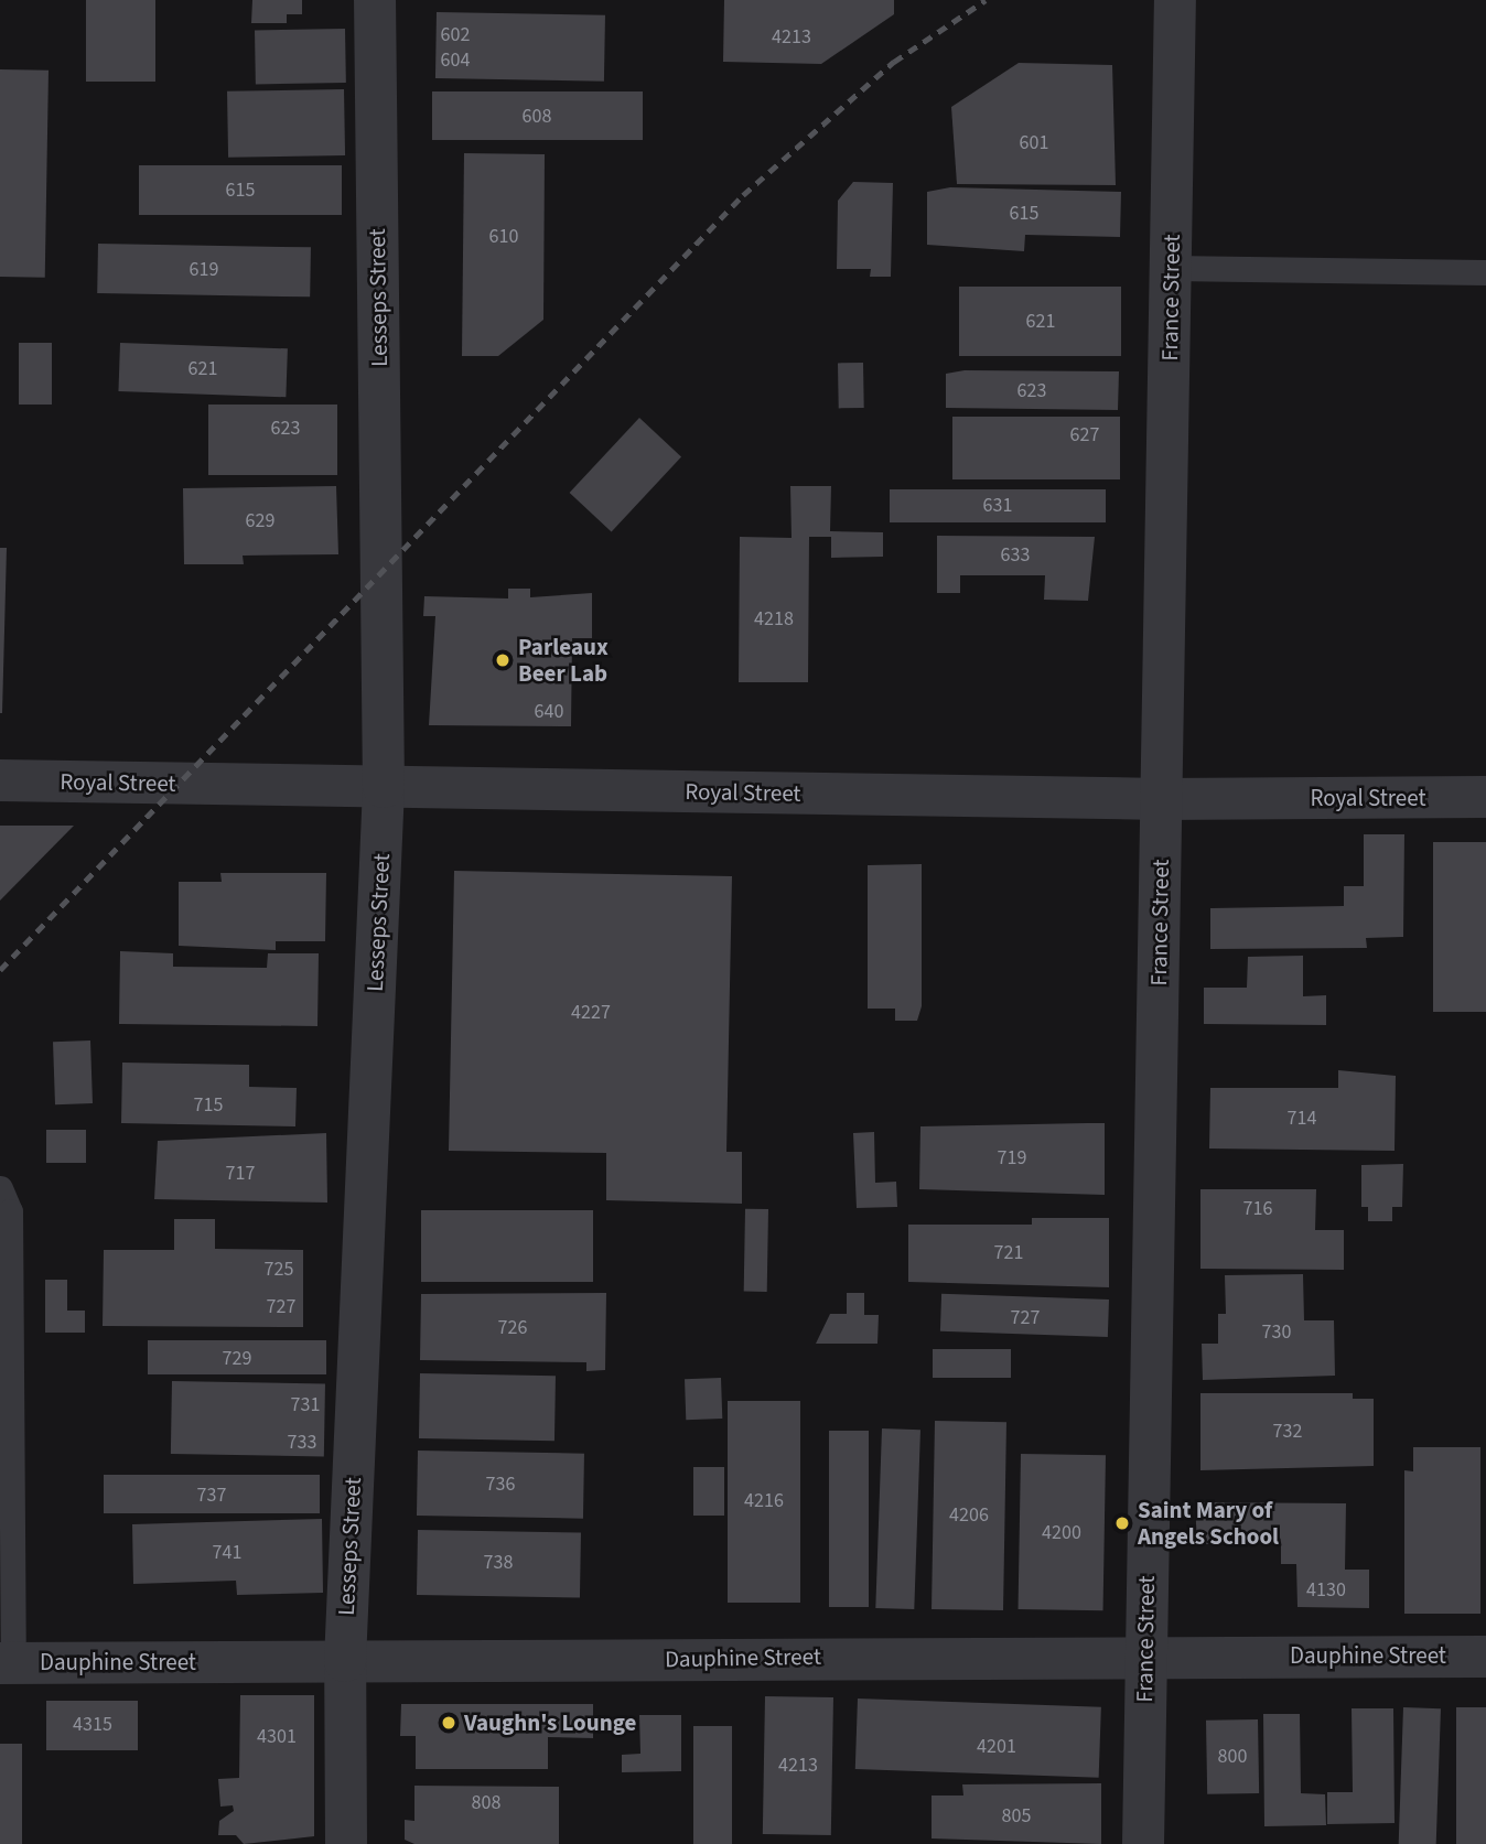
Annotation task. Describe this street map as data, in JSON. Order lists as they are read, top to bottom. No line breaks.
{"streets":{"street":["Lesseps Street","France Street","Royal Street","Dauphine Street"]},"crossings":[["Lesseps Street","Royal Street"],["Lesseps Street","Dauphine Street"],["France Street","Royal Street"],["France Street","Dauphine Street"]],"places":["Parleaux Beer Lab","Saint Mary of Angels School","Vaughn's Lounge"],"house_numbers":["602","4213","604","608","601","615","615","610","619","621","621","623","623","627","631","629","633","4218","640","4227","715","714","719","717","716","721","725","727","727","726","730","729","731","732","733","736","737","4216","4206","4200","741","738","4130","4315","4301","4201","800","4213","808","805"]}
